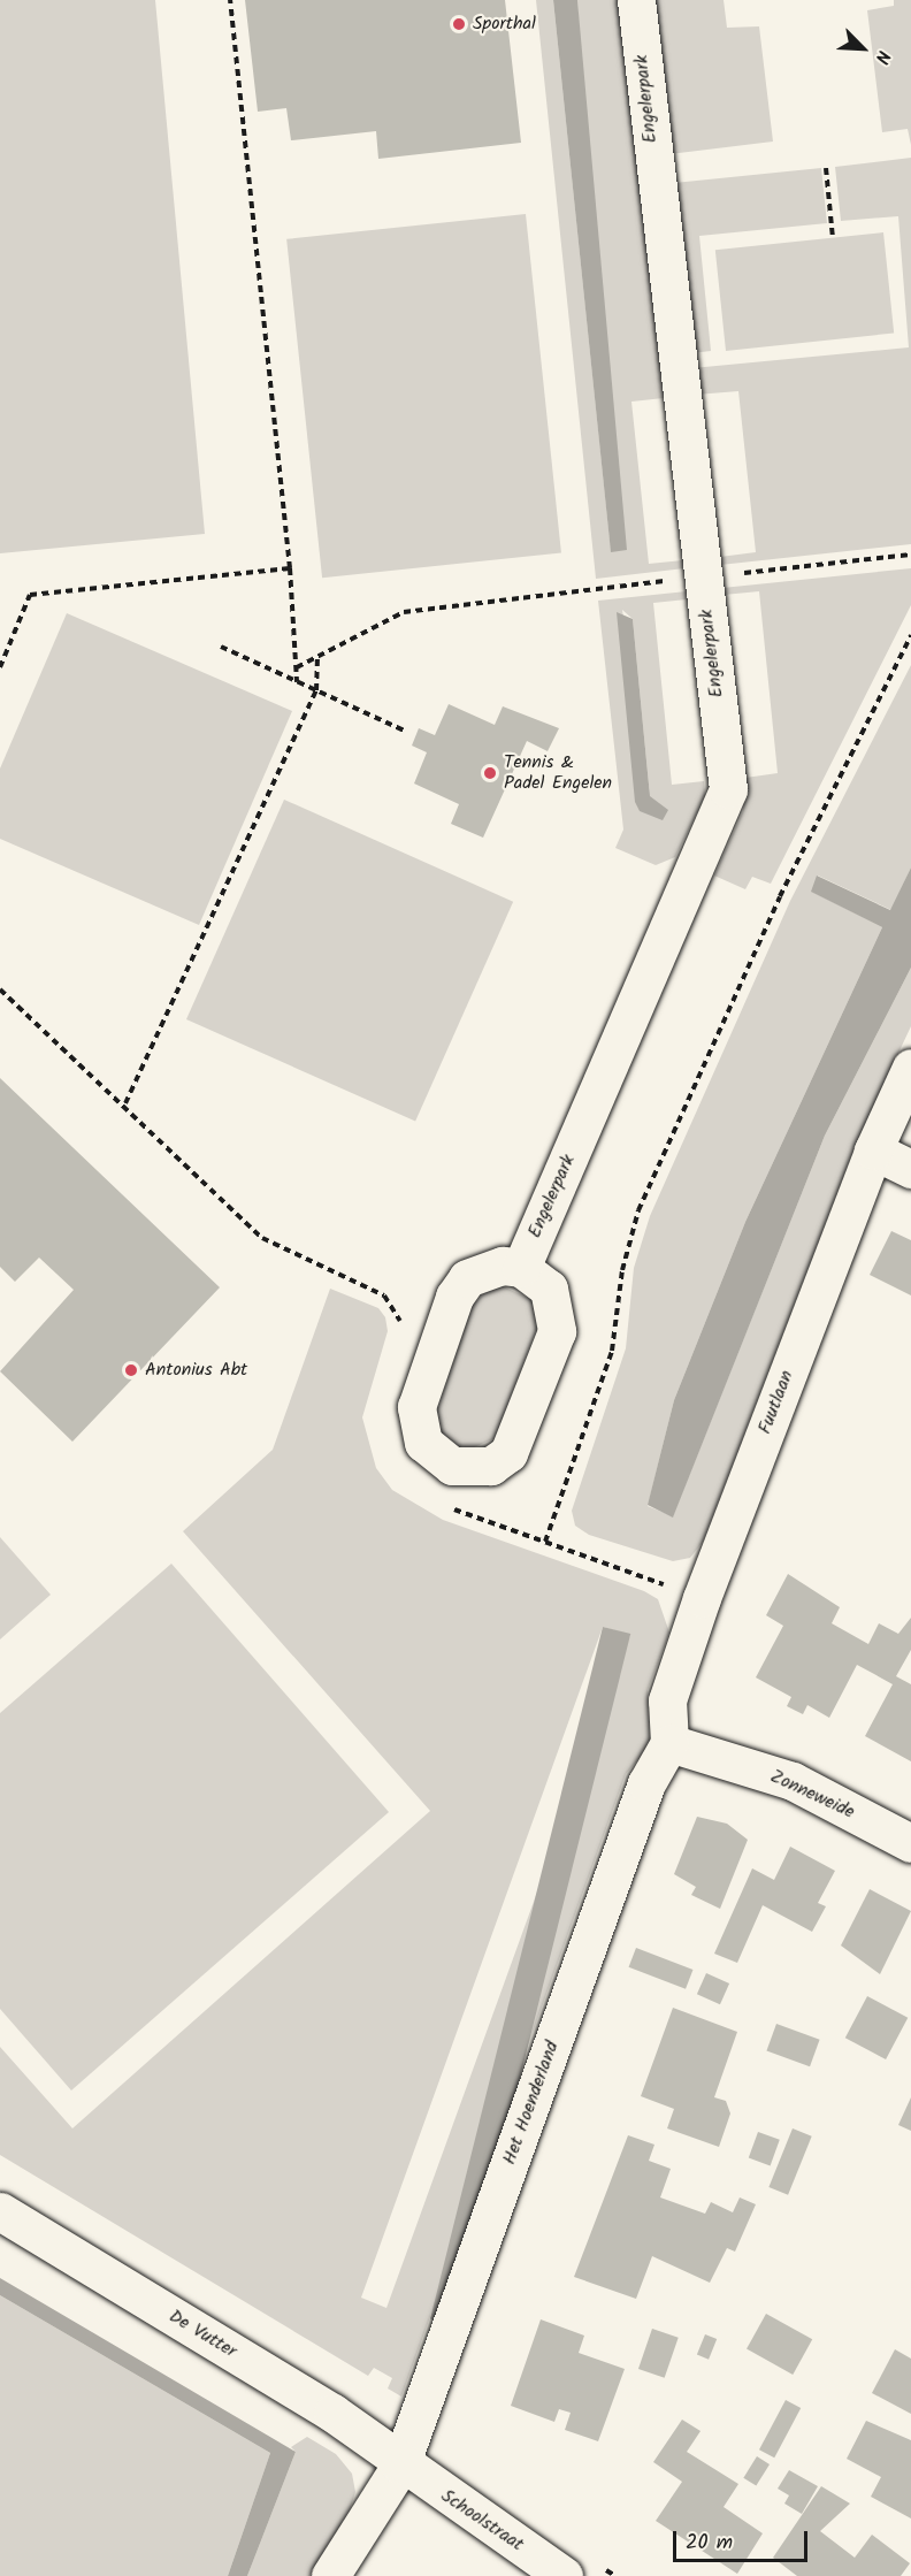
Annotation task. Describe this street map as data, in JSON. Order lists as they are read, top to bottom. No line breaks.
{"streets":{"street":["Engelerpark","Fuutlaan","Zonneweide","Het Hoenderland","De Vutter","Schoolstraat"]},"crossings":[["Fuutlaan","Zonneweide"],["Fuutlaan","Het Hoenderland"],["Zonneweide","Het Hoenderland"],["Het Hoenderland","De Vutter"],["Het Hoenderland","Schoolstraat"],["De Vutter","Schoolstraat"]],"places":["Sporthal","Tennis & Padel Engelen","Antonius Abt"],"scale_bar":"20 m","north":"bottom right"}
